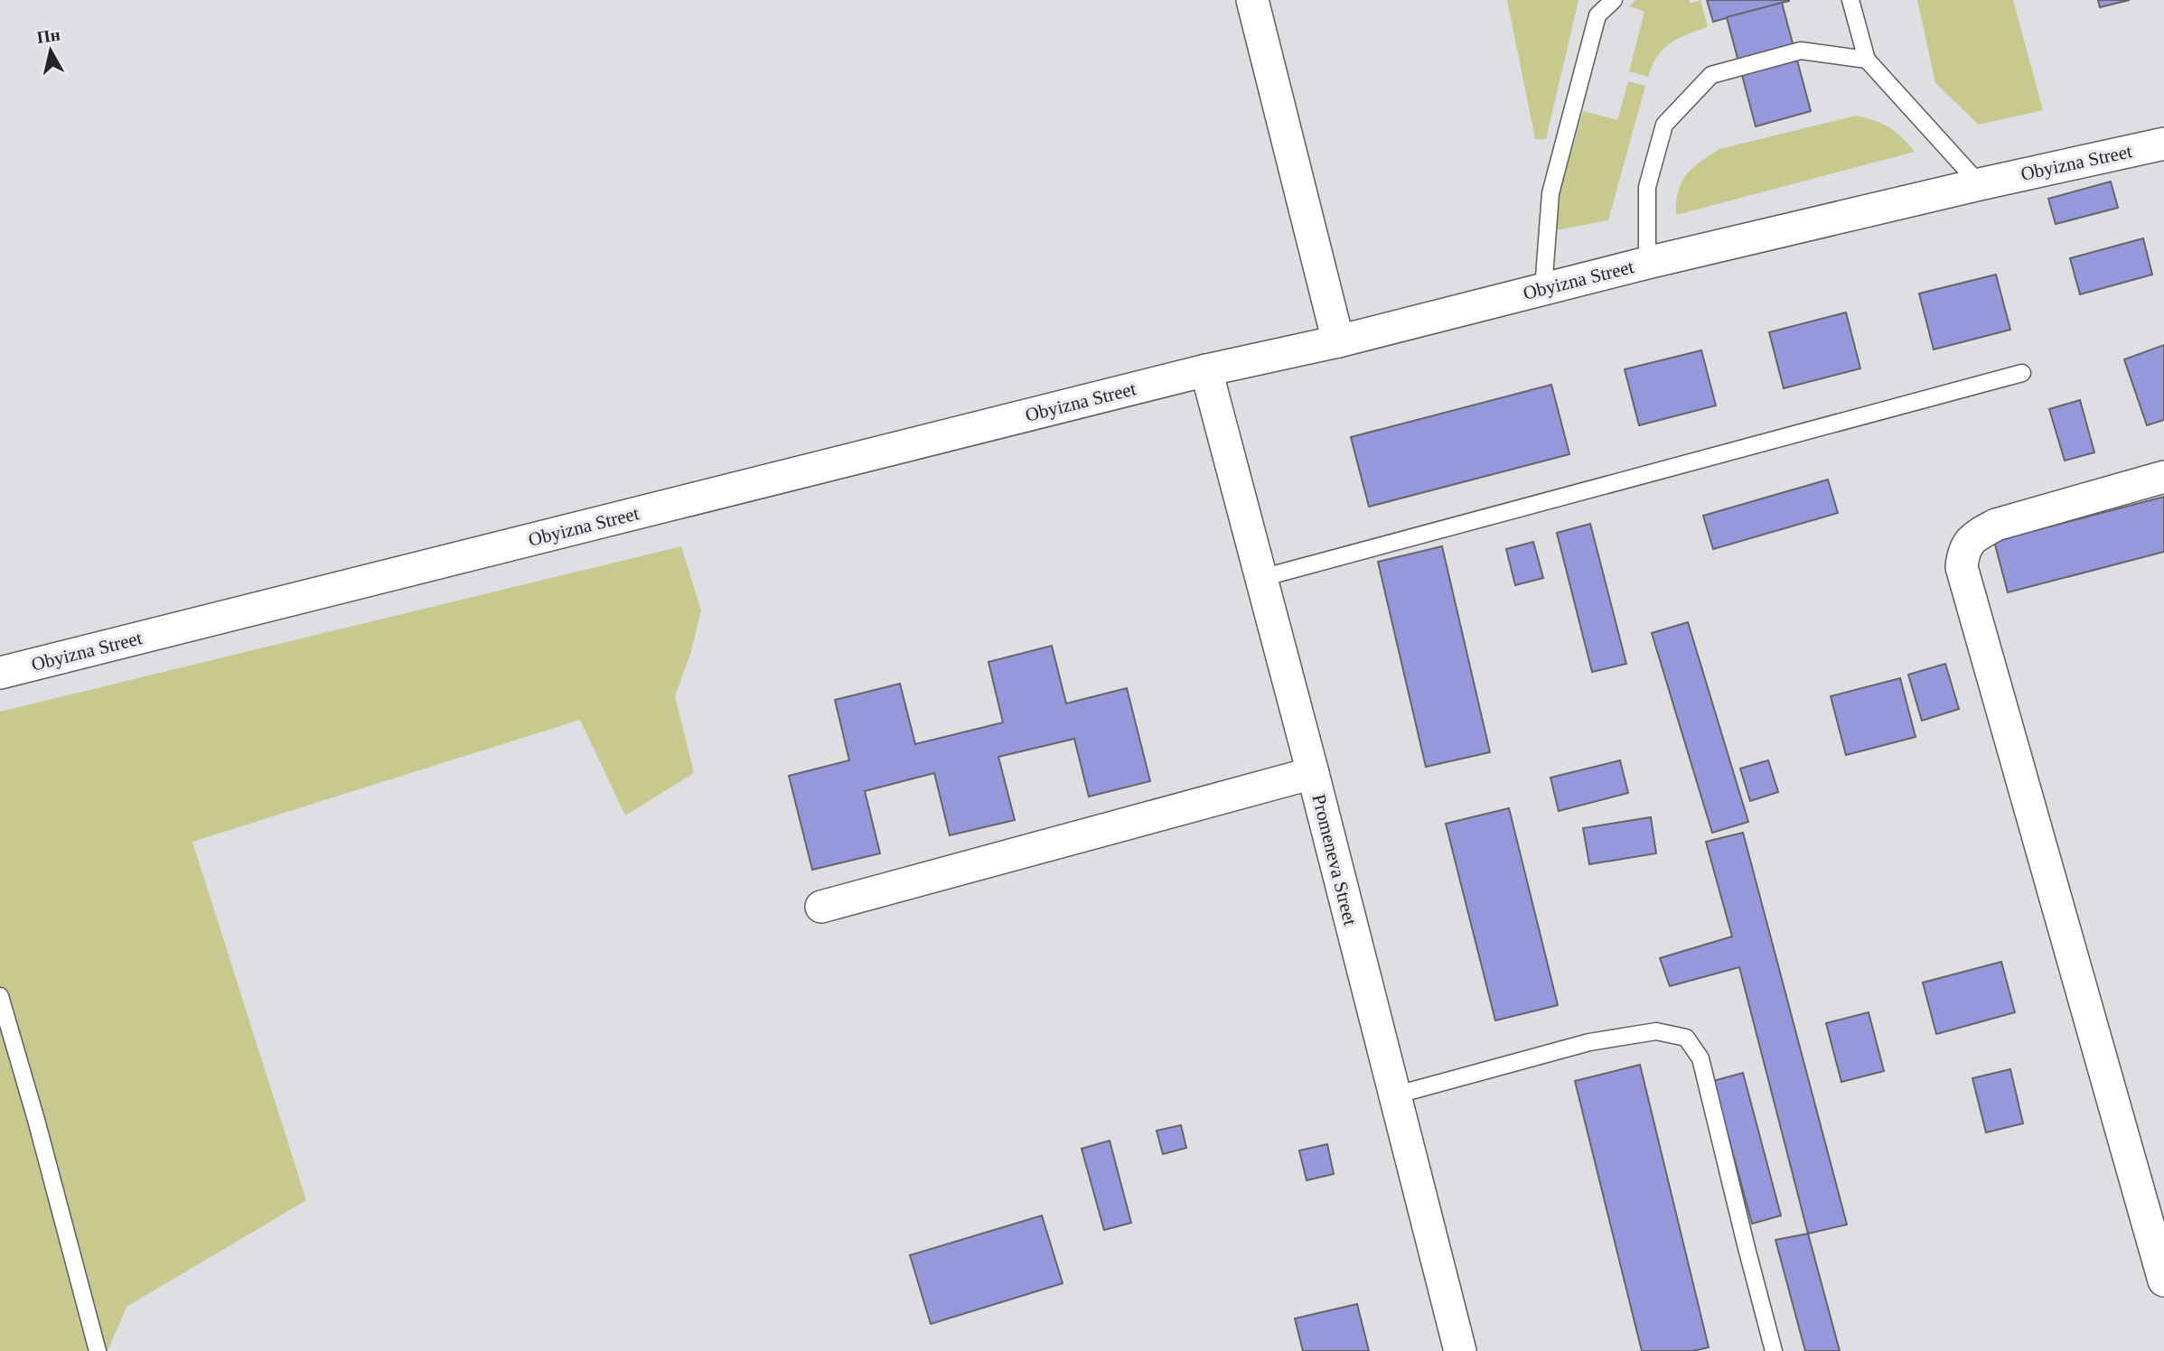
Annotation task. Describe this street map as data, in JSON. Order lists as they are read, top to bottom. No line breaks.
{"streets":{"street":["Obyizna Street","Promeneva Street"]},"crossings":[["Obyizna Street","Promeneva Street"]],"north":"top"}
